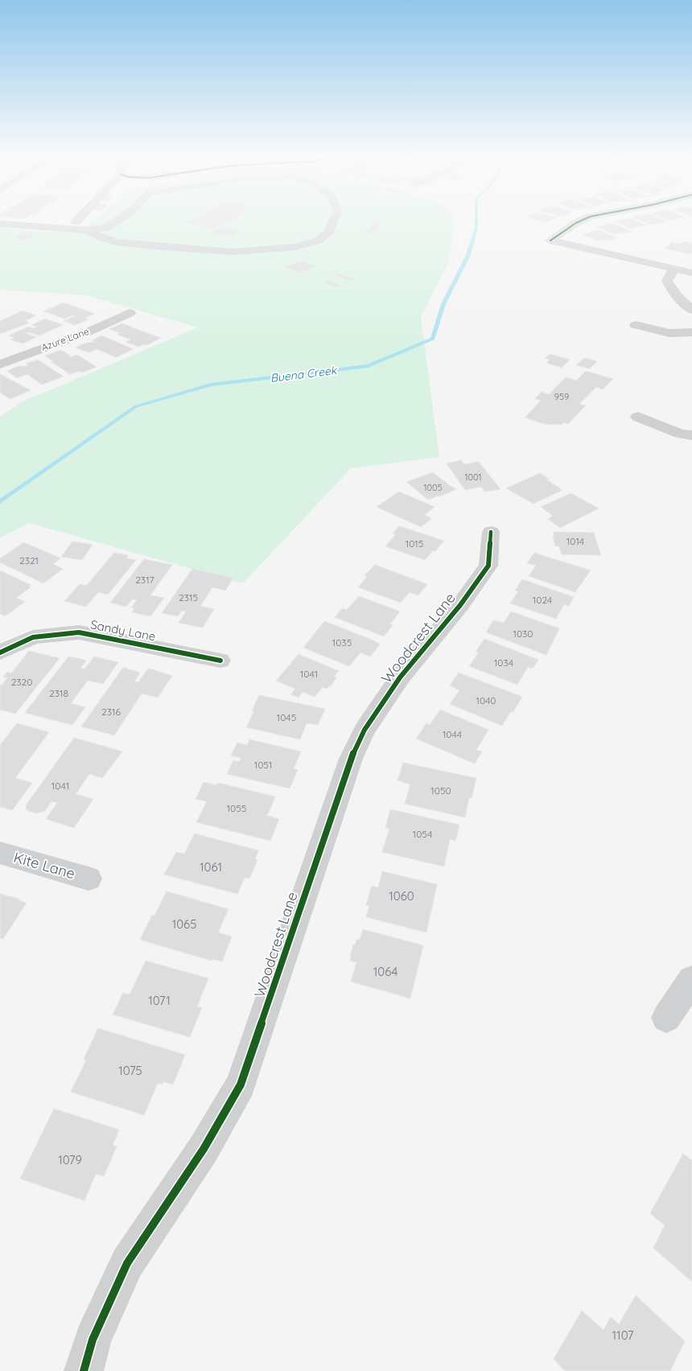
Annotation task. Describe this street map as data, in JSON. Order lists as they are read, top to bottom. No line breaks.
{"streets":{"street":["Azure Lane","Sandy Lane","Woodcrest Lane","Kite Lane"]},"water":["Buena Creek"],"house_numbers":["959","1001","1005","1014","1015","2321","2317","2315","1024","1030","1035","1034","1041","2320","2318","1040","2316","1045","1044","1051","1041","1050","1055","1054","1061","1060","1065","1064","1071","1075","1079","1107"]}
